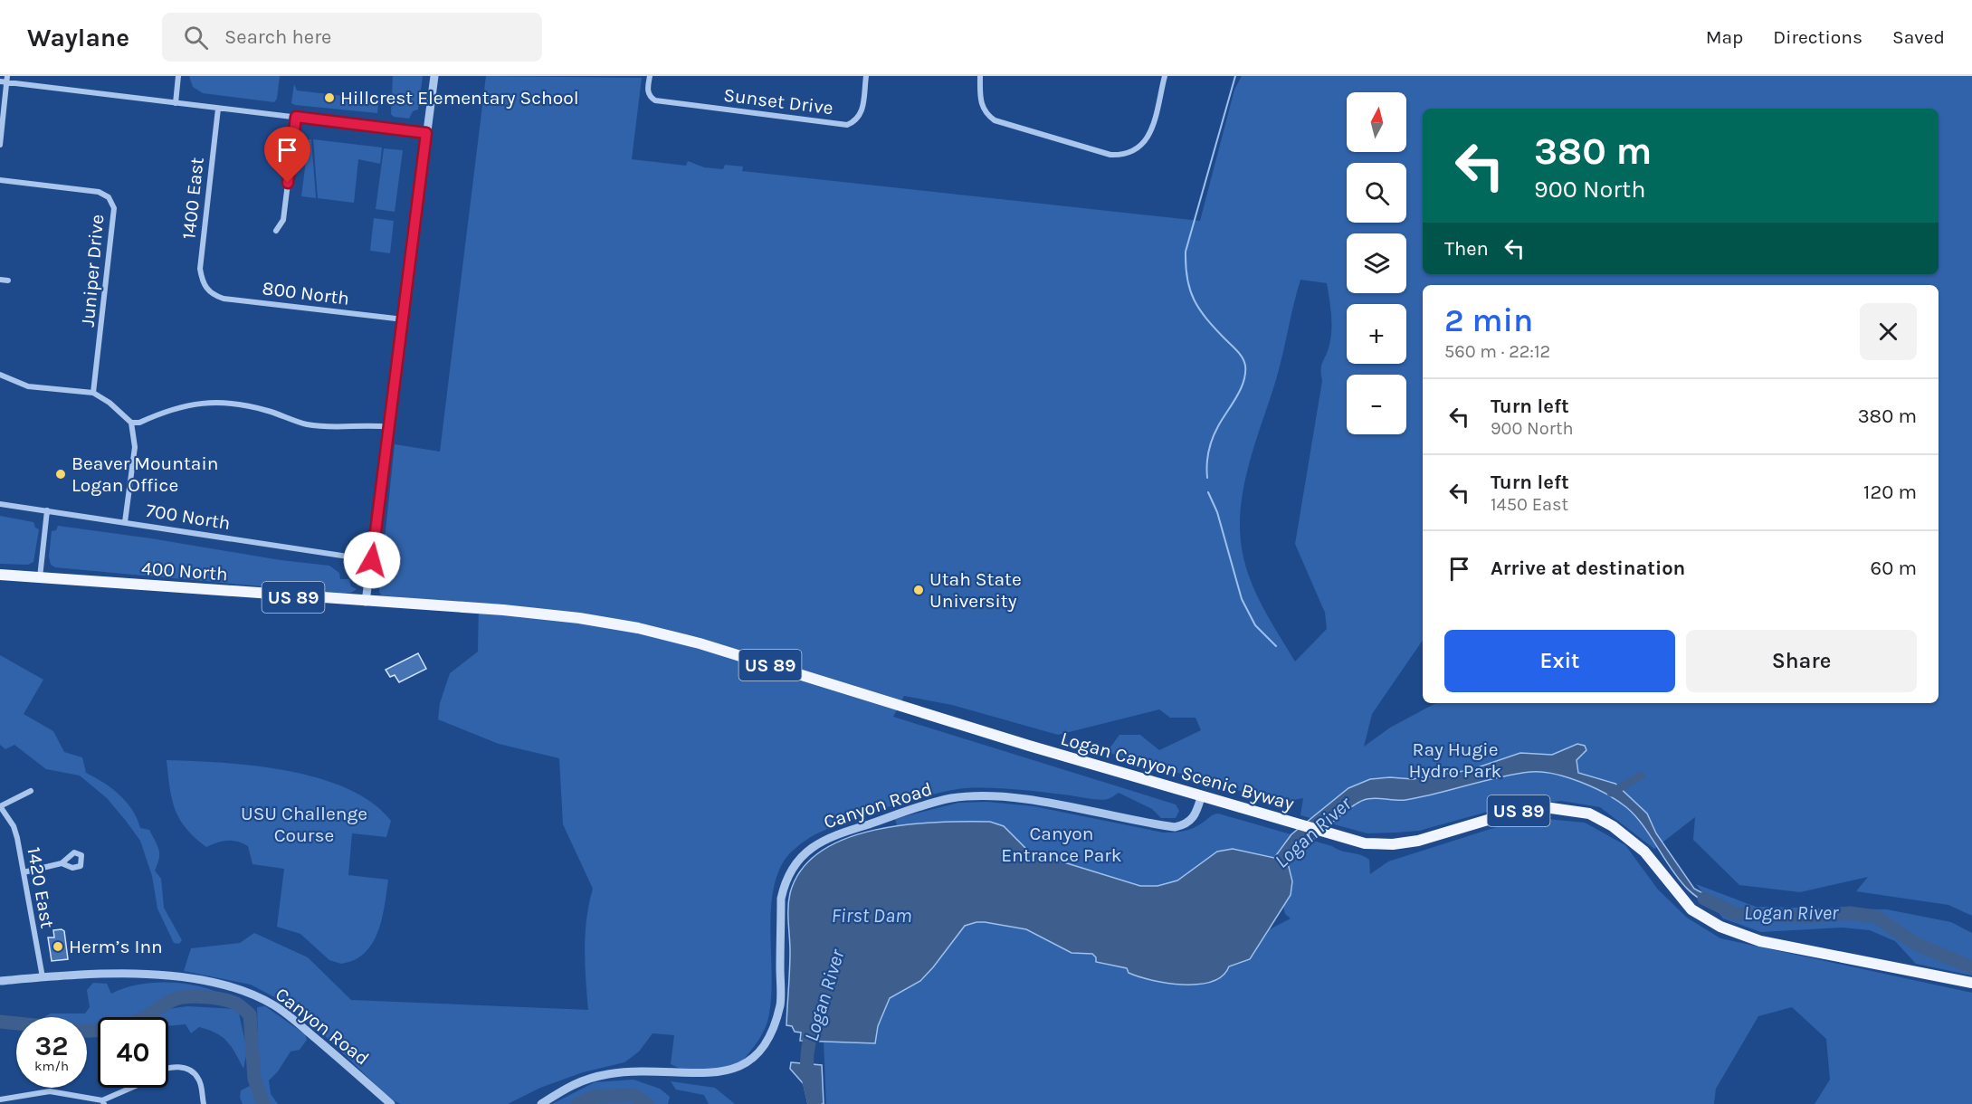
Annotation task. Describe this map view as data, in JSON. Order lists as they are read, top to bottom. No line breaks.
{"streets":{"main road":["400 North","US 89","Logan Canyon Scenic Byway"],"street":["Sunset Drive","1400 East","Juniper Drive","800 North","700 North","Canyon Road","1420 East"]},"crossings":[["1400 East","800 North"],["400 North","Logan Canyon Scenic Byway"],["Logan Canyon Scenic Byway","Canyon Road"],["Canyon Road","1420 East"]],"water":["Logan River","First Dam"],"parks":["Ray Hugie Hydro Park","USU Challenge Course","Canyon Entrance Park"],"places":["Hillcrest Elementary School","Beaver Mountain Logan Office","Utah State University","Herm’s Inn"],"north":"top","page":{"header":"Waylane","search":"Search here","nav":["Map","Directions","Saved"],"map_buttons":["+","−"],"turn":["380 m","900 North"],"then":"Then","heading":["2 min","560 m · 22:12"],"list":[{"name":"Turn left","note":"900 North","value":"380 m"},{"name":"Turn left","note":"1450 East","value":"120 m"},{"name":"Arrive at destination","value":"60 m"}],"buttons":["Exit","Share"],"speed":"32 km/h","limit":"40"}}
